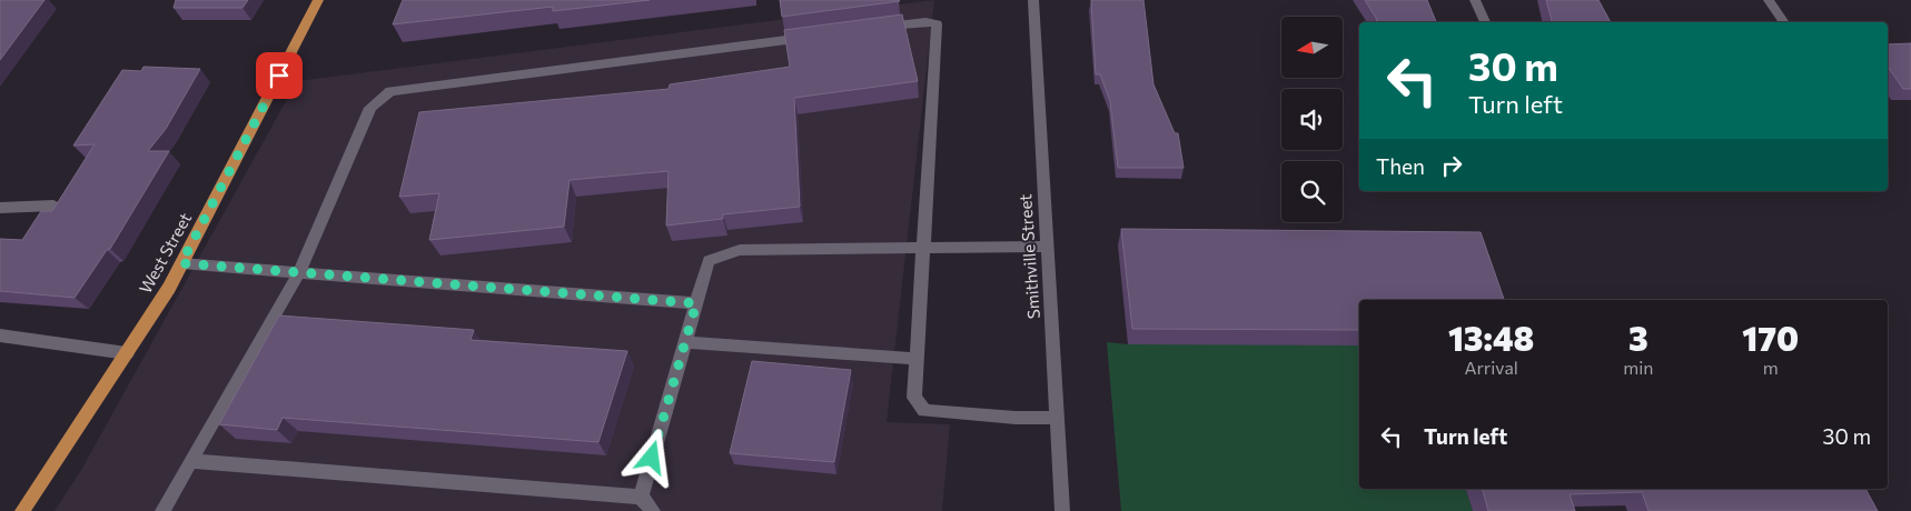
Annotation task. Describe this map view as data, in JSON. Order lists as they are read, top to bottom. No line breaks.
{"streets":{"main road":["West Street"],"street":["Smithville Street"]},"north":"left","page":{"turn":["30 m","Turn left"],"then":"Then","eta":["13:48","Arrival","3","min","170","m"],"list":[{"name":"Turn left","value":"30 m"}]}}
